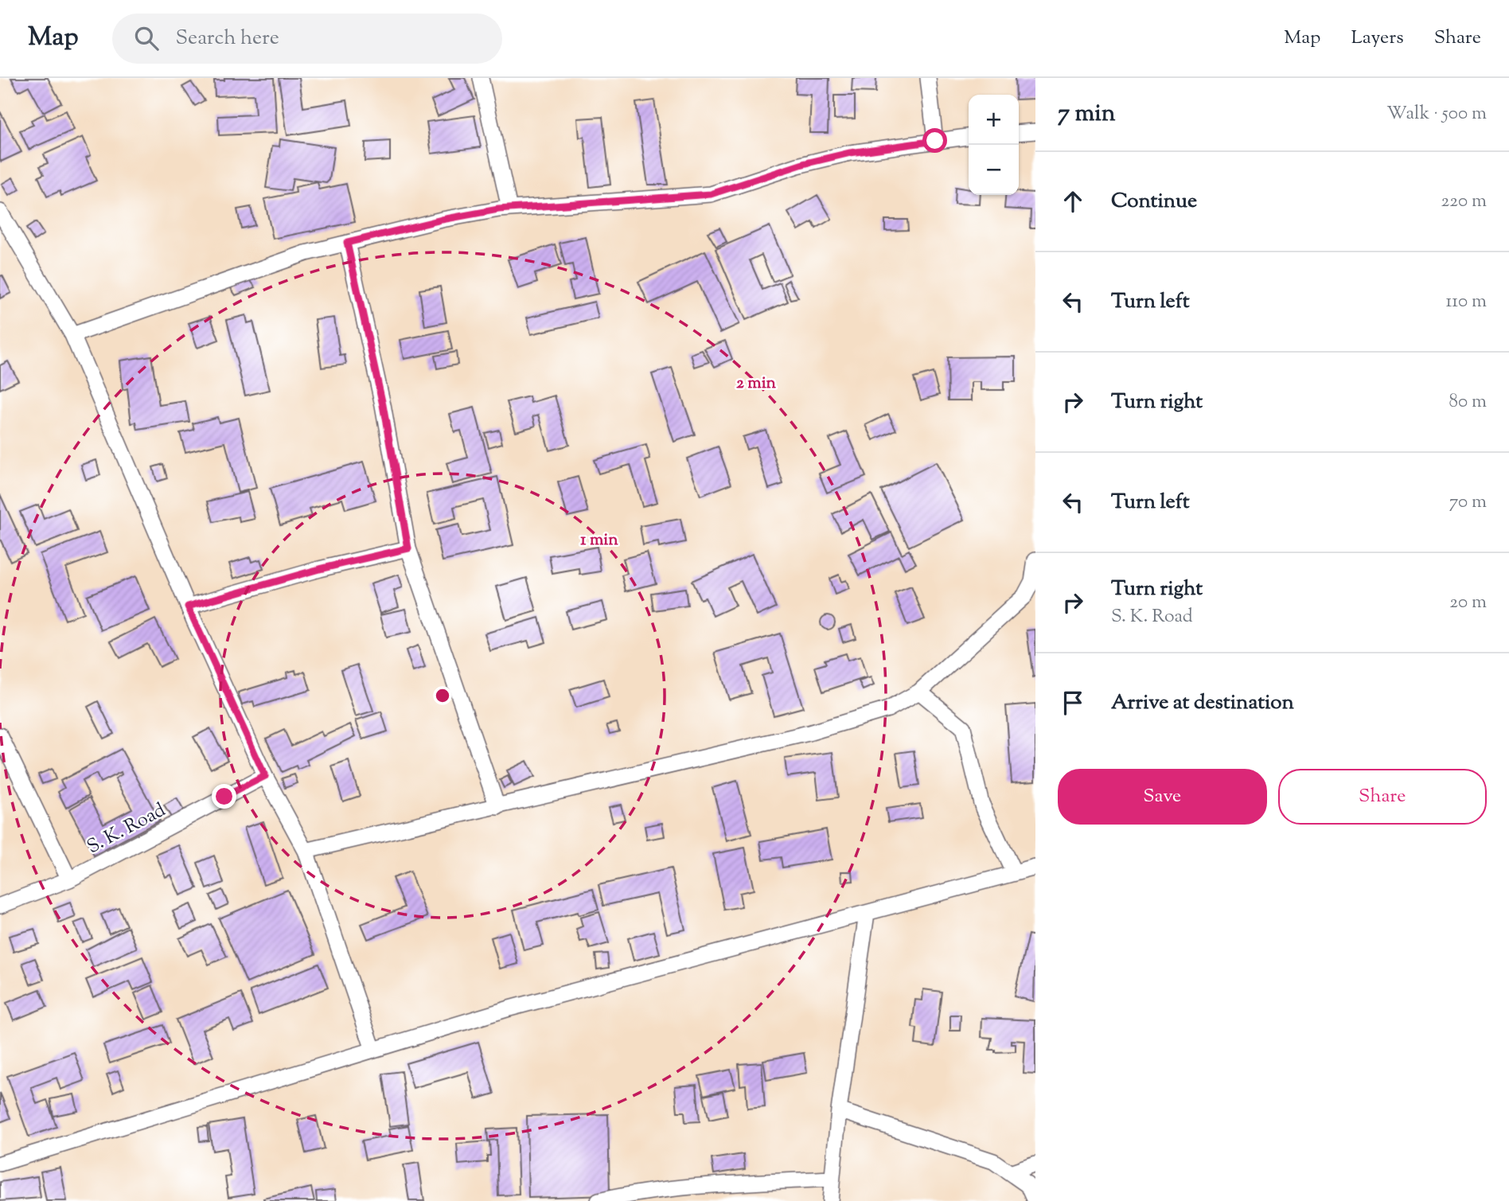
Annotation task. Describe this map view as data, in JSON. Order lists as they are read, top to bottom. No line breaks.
{"streets":{"street":["S. K. Road"]},"page":{"header":"Map","search":"Search here","nav":["Map","Layers","Share"],"heading":["7 min","Walk · 500 m"],"map_buttons":["+","−"],"list":[["Continue","220 m"],["Turn left","110 m"],["Turn right","80 m"],["Turn left","70 m"],["Turn right","S. K. Road","20 m"],"Arrive at destination"],"buttons":["Save","Share"]},"rings":["2 min","1 min"]}
